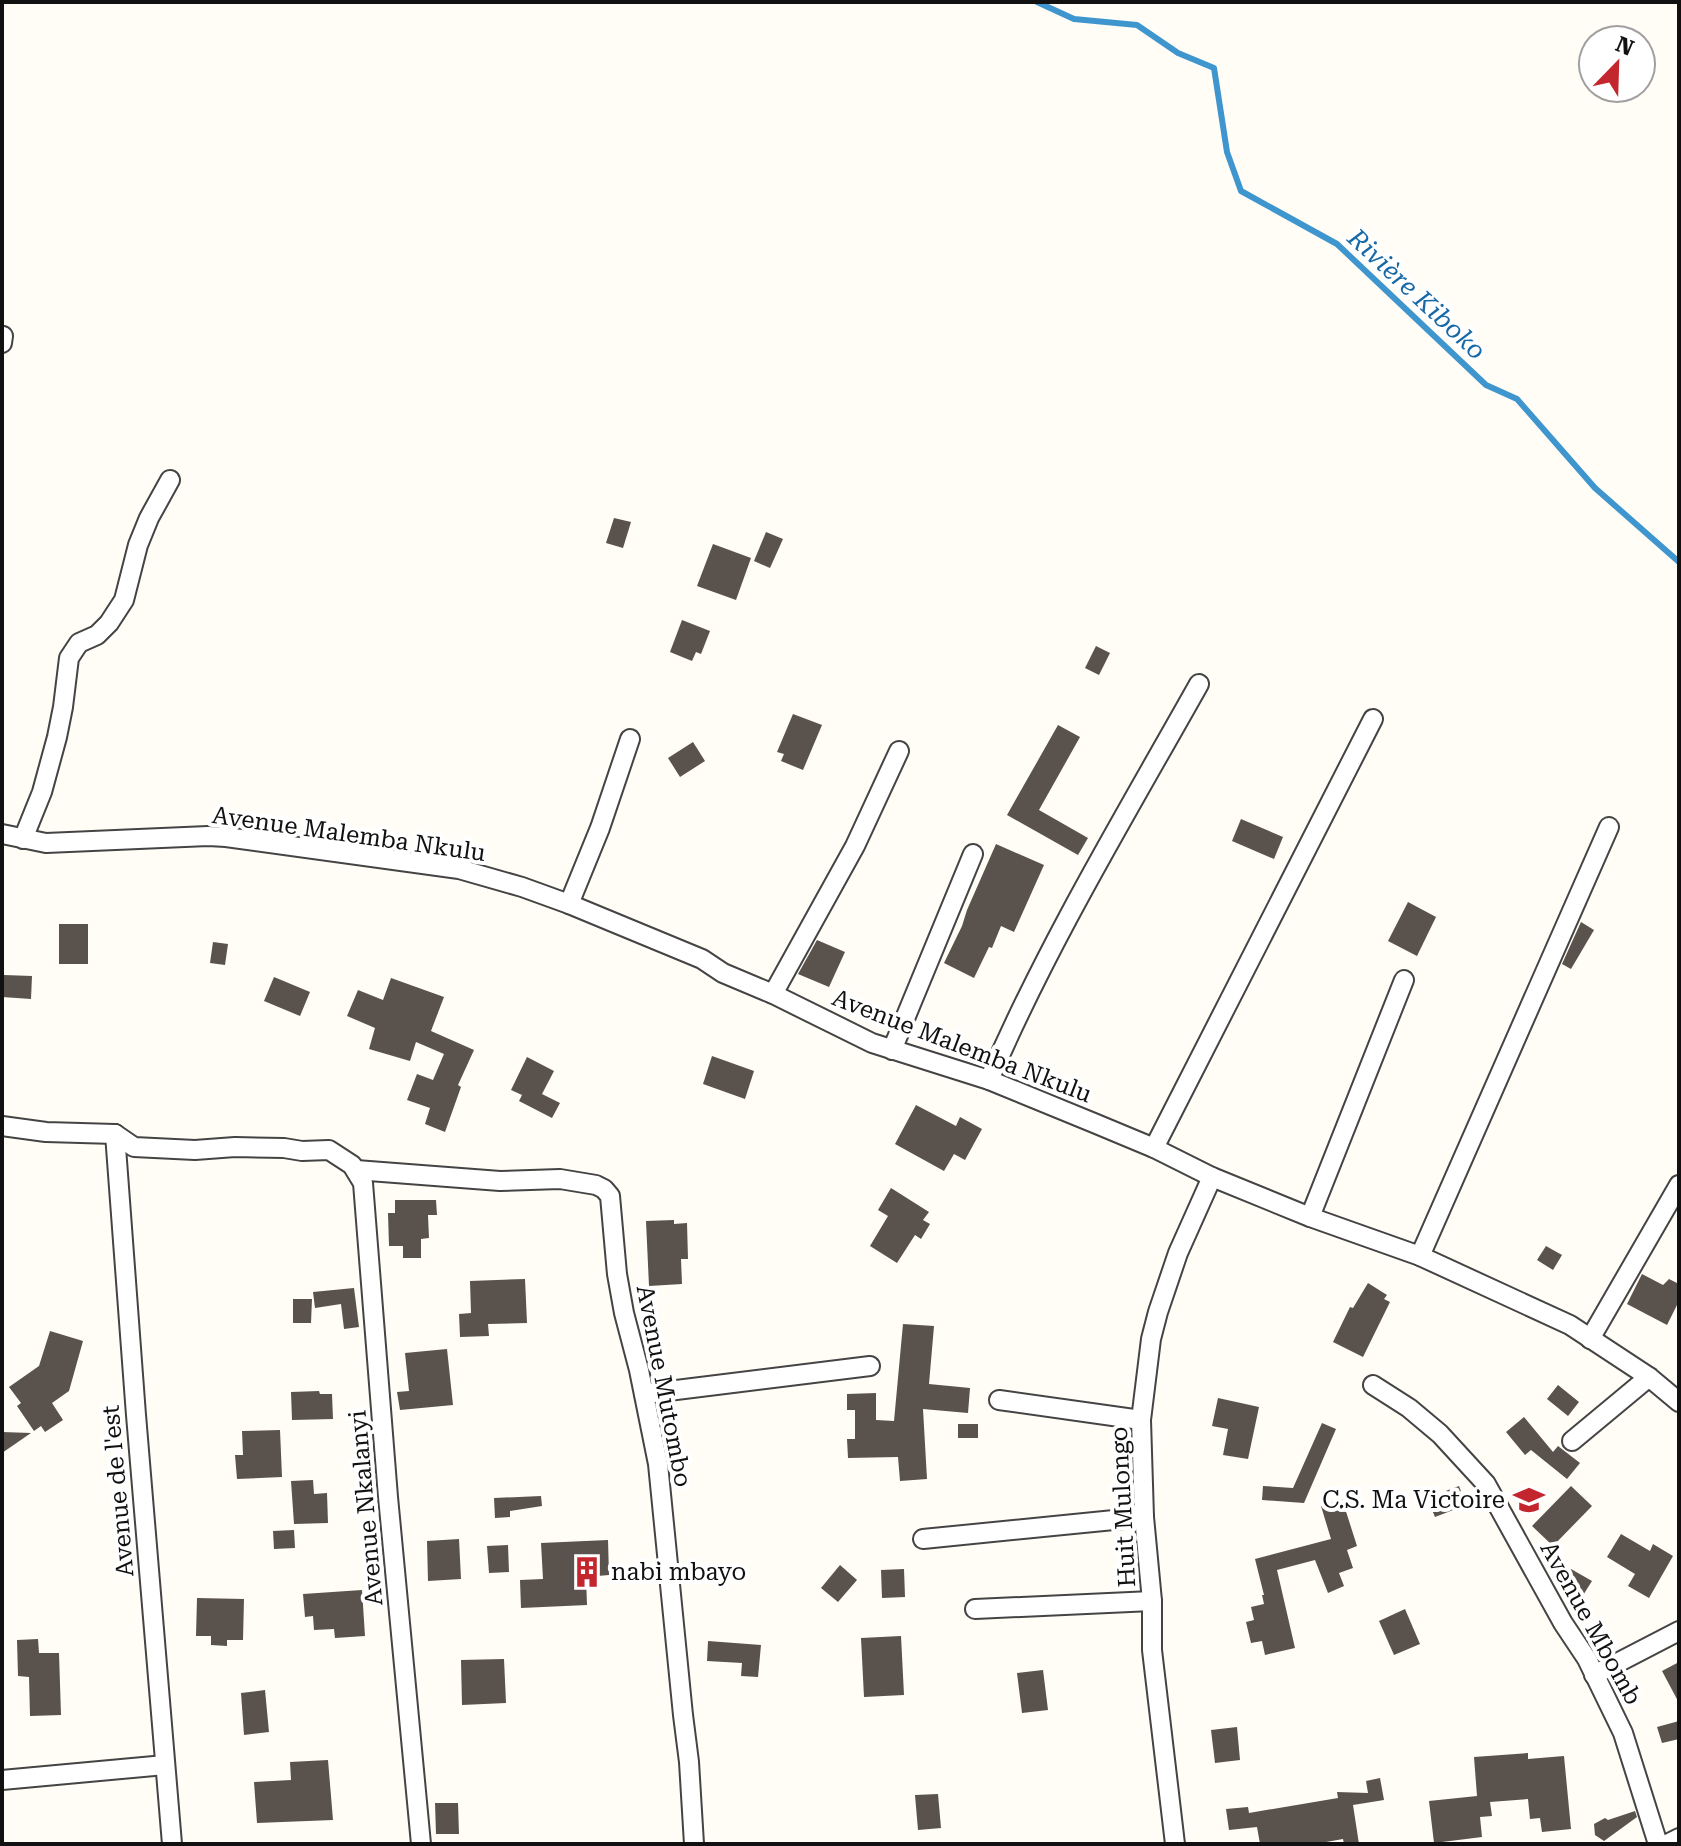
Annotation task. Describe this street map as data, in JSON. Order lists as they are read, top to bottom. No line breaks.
{"streets":{"street":["Avenue Malemba Nkulu","Avenue Mutombo","Avenue de l'est","Huit Mulongo","Avenue Nkalanyi","Avenue Mbomb"]},"crossings":[["Avenue Malemba Nkulu","Huit Mulongo"],["Avenue Mutombo","Avenue Nkalanyi"]],"water":["Rivière Kiboko"],"places":{"school or university":["C.S. Ma Victoire"],"building":["nabi mbayo"]},"north":"top right"}
